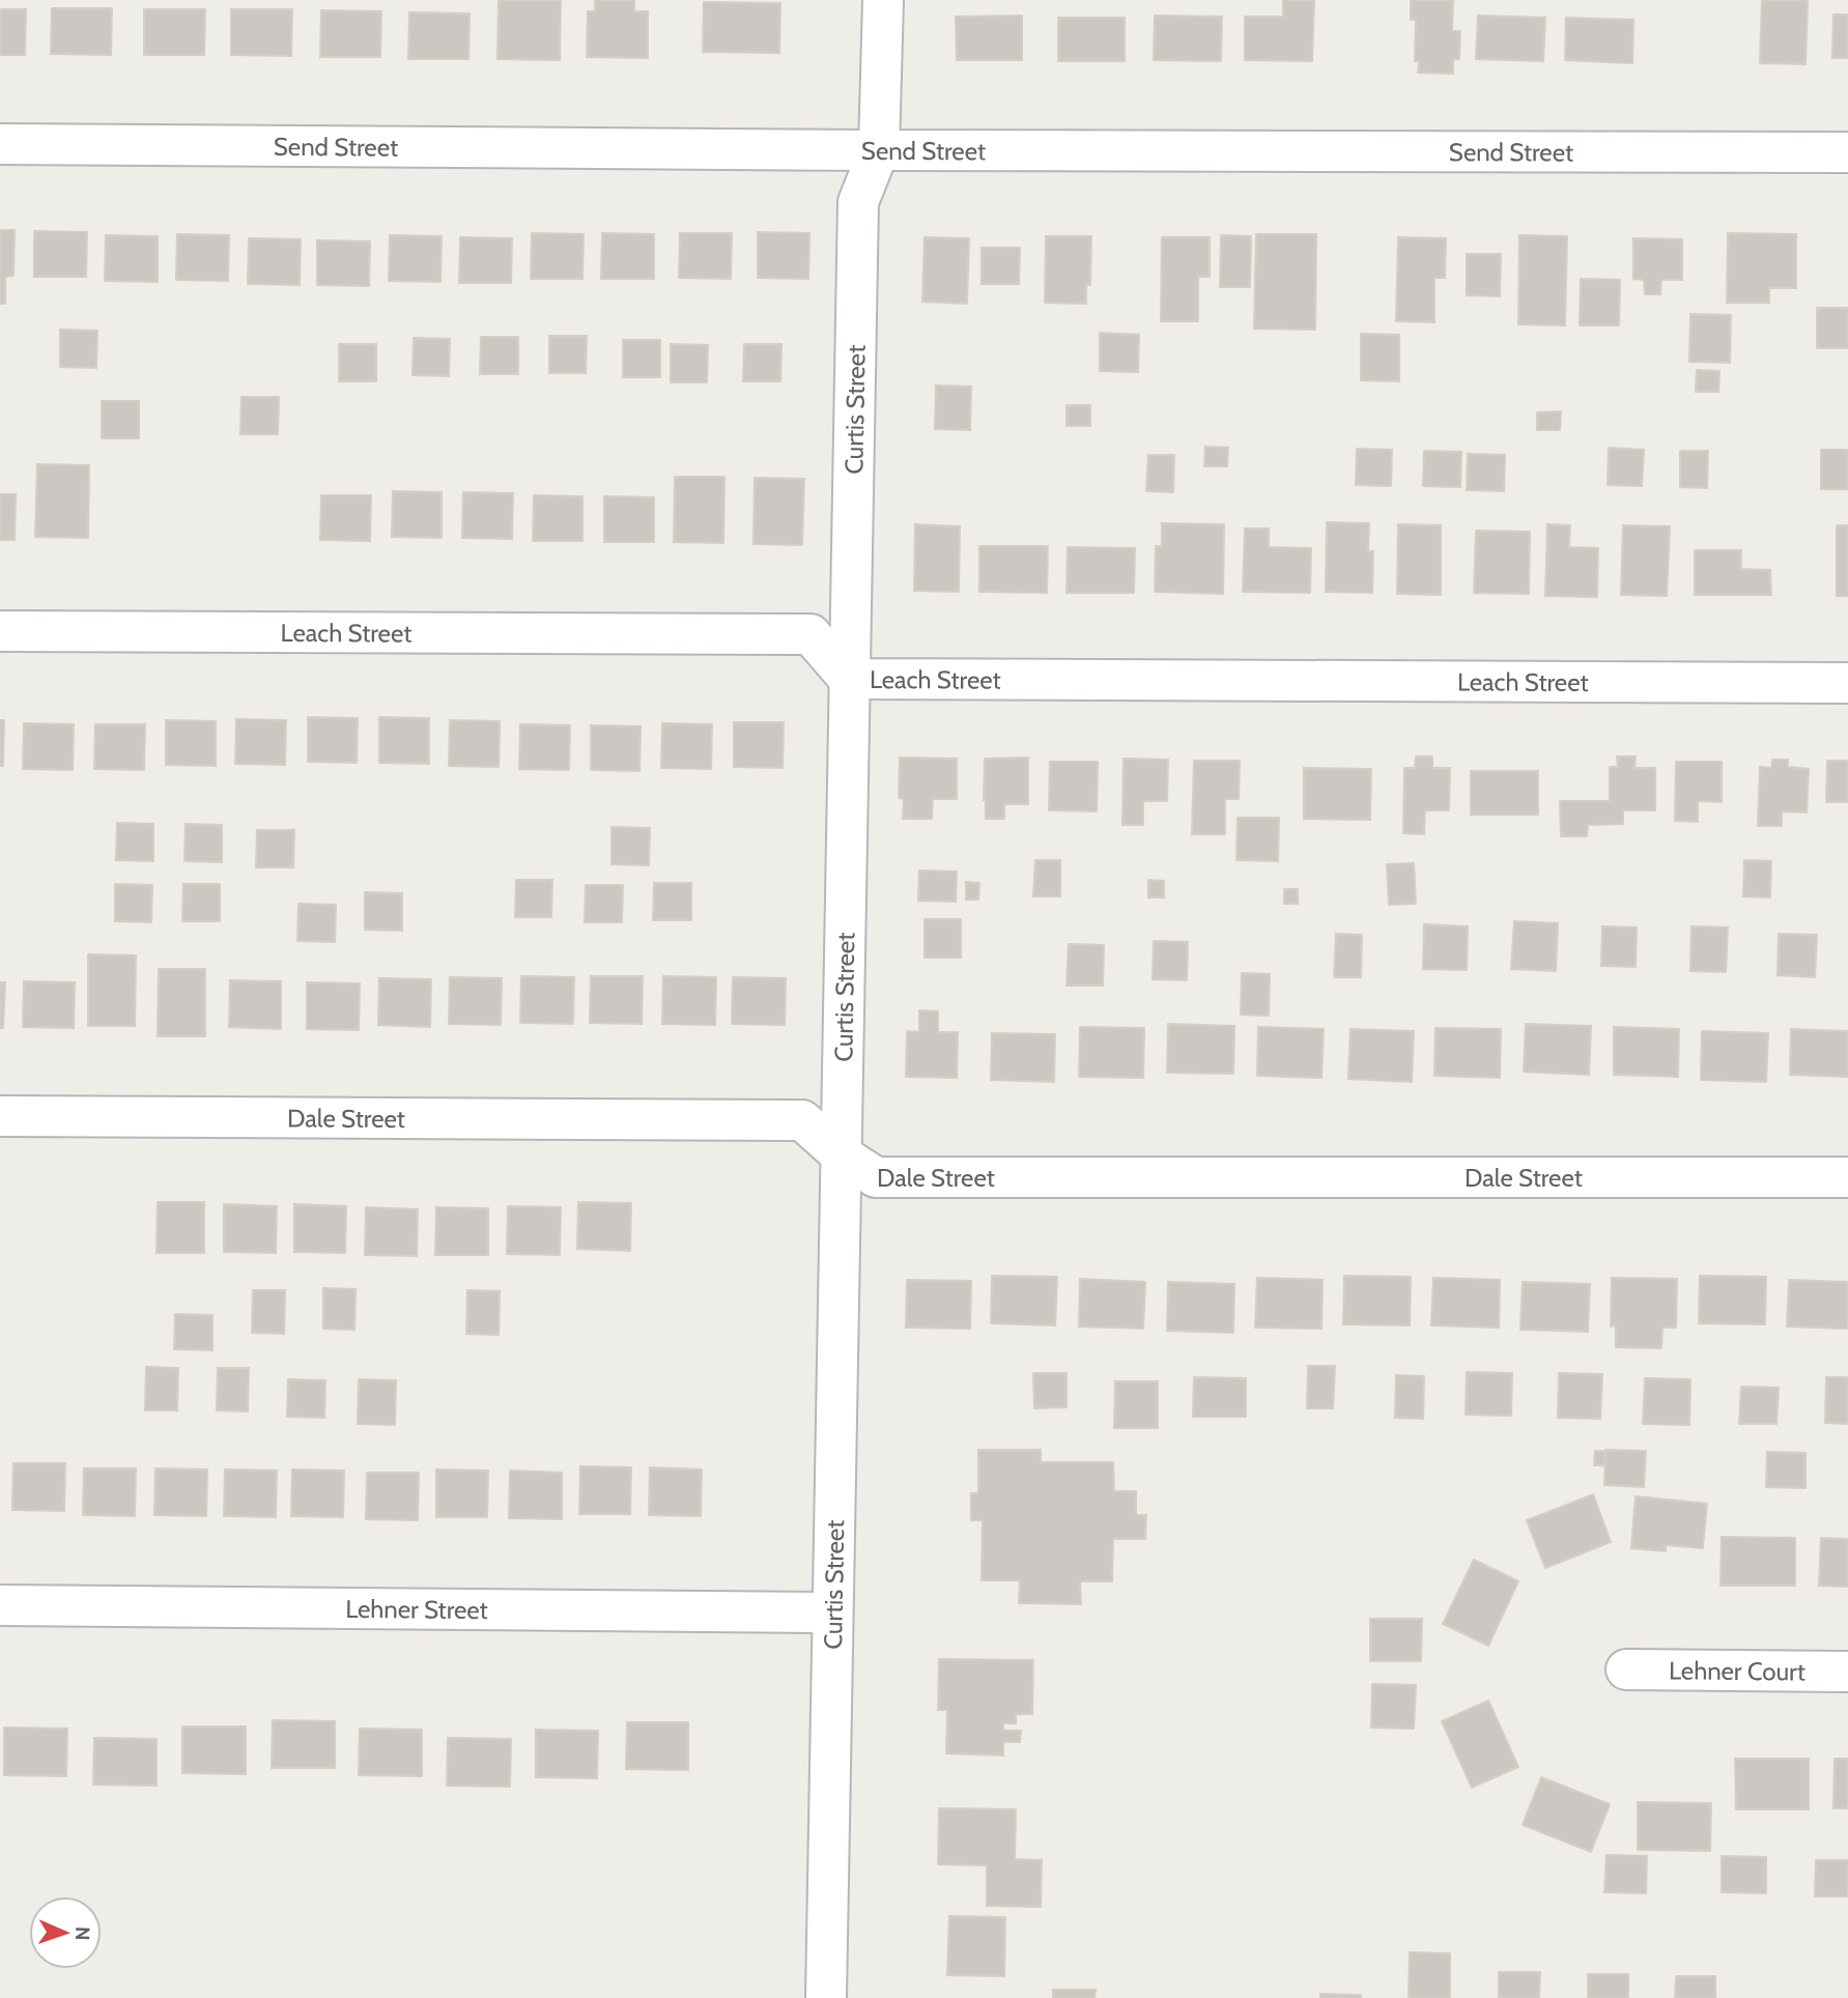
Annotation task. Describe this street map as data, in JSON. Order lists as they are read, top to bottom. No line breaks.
{"streets":{"street":["Send Street","Curtis Street","Leach Street","Dale Street","Lehner Street","Lehner Court"]},"crossings":[["Send Street","Curtis Street"],["Curtis Street","Leach Street"],["Curtis Street","Dale Street"],["Curtis Street","Lehner Street"]],"north":"right"}
